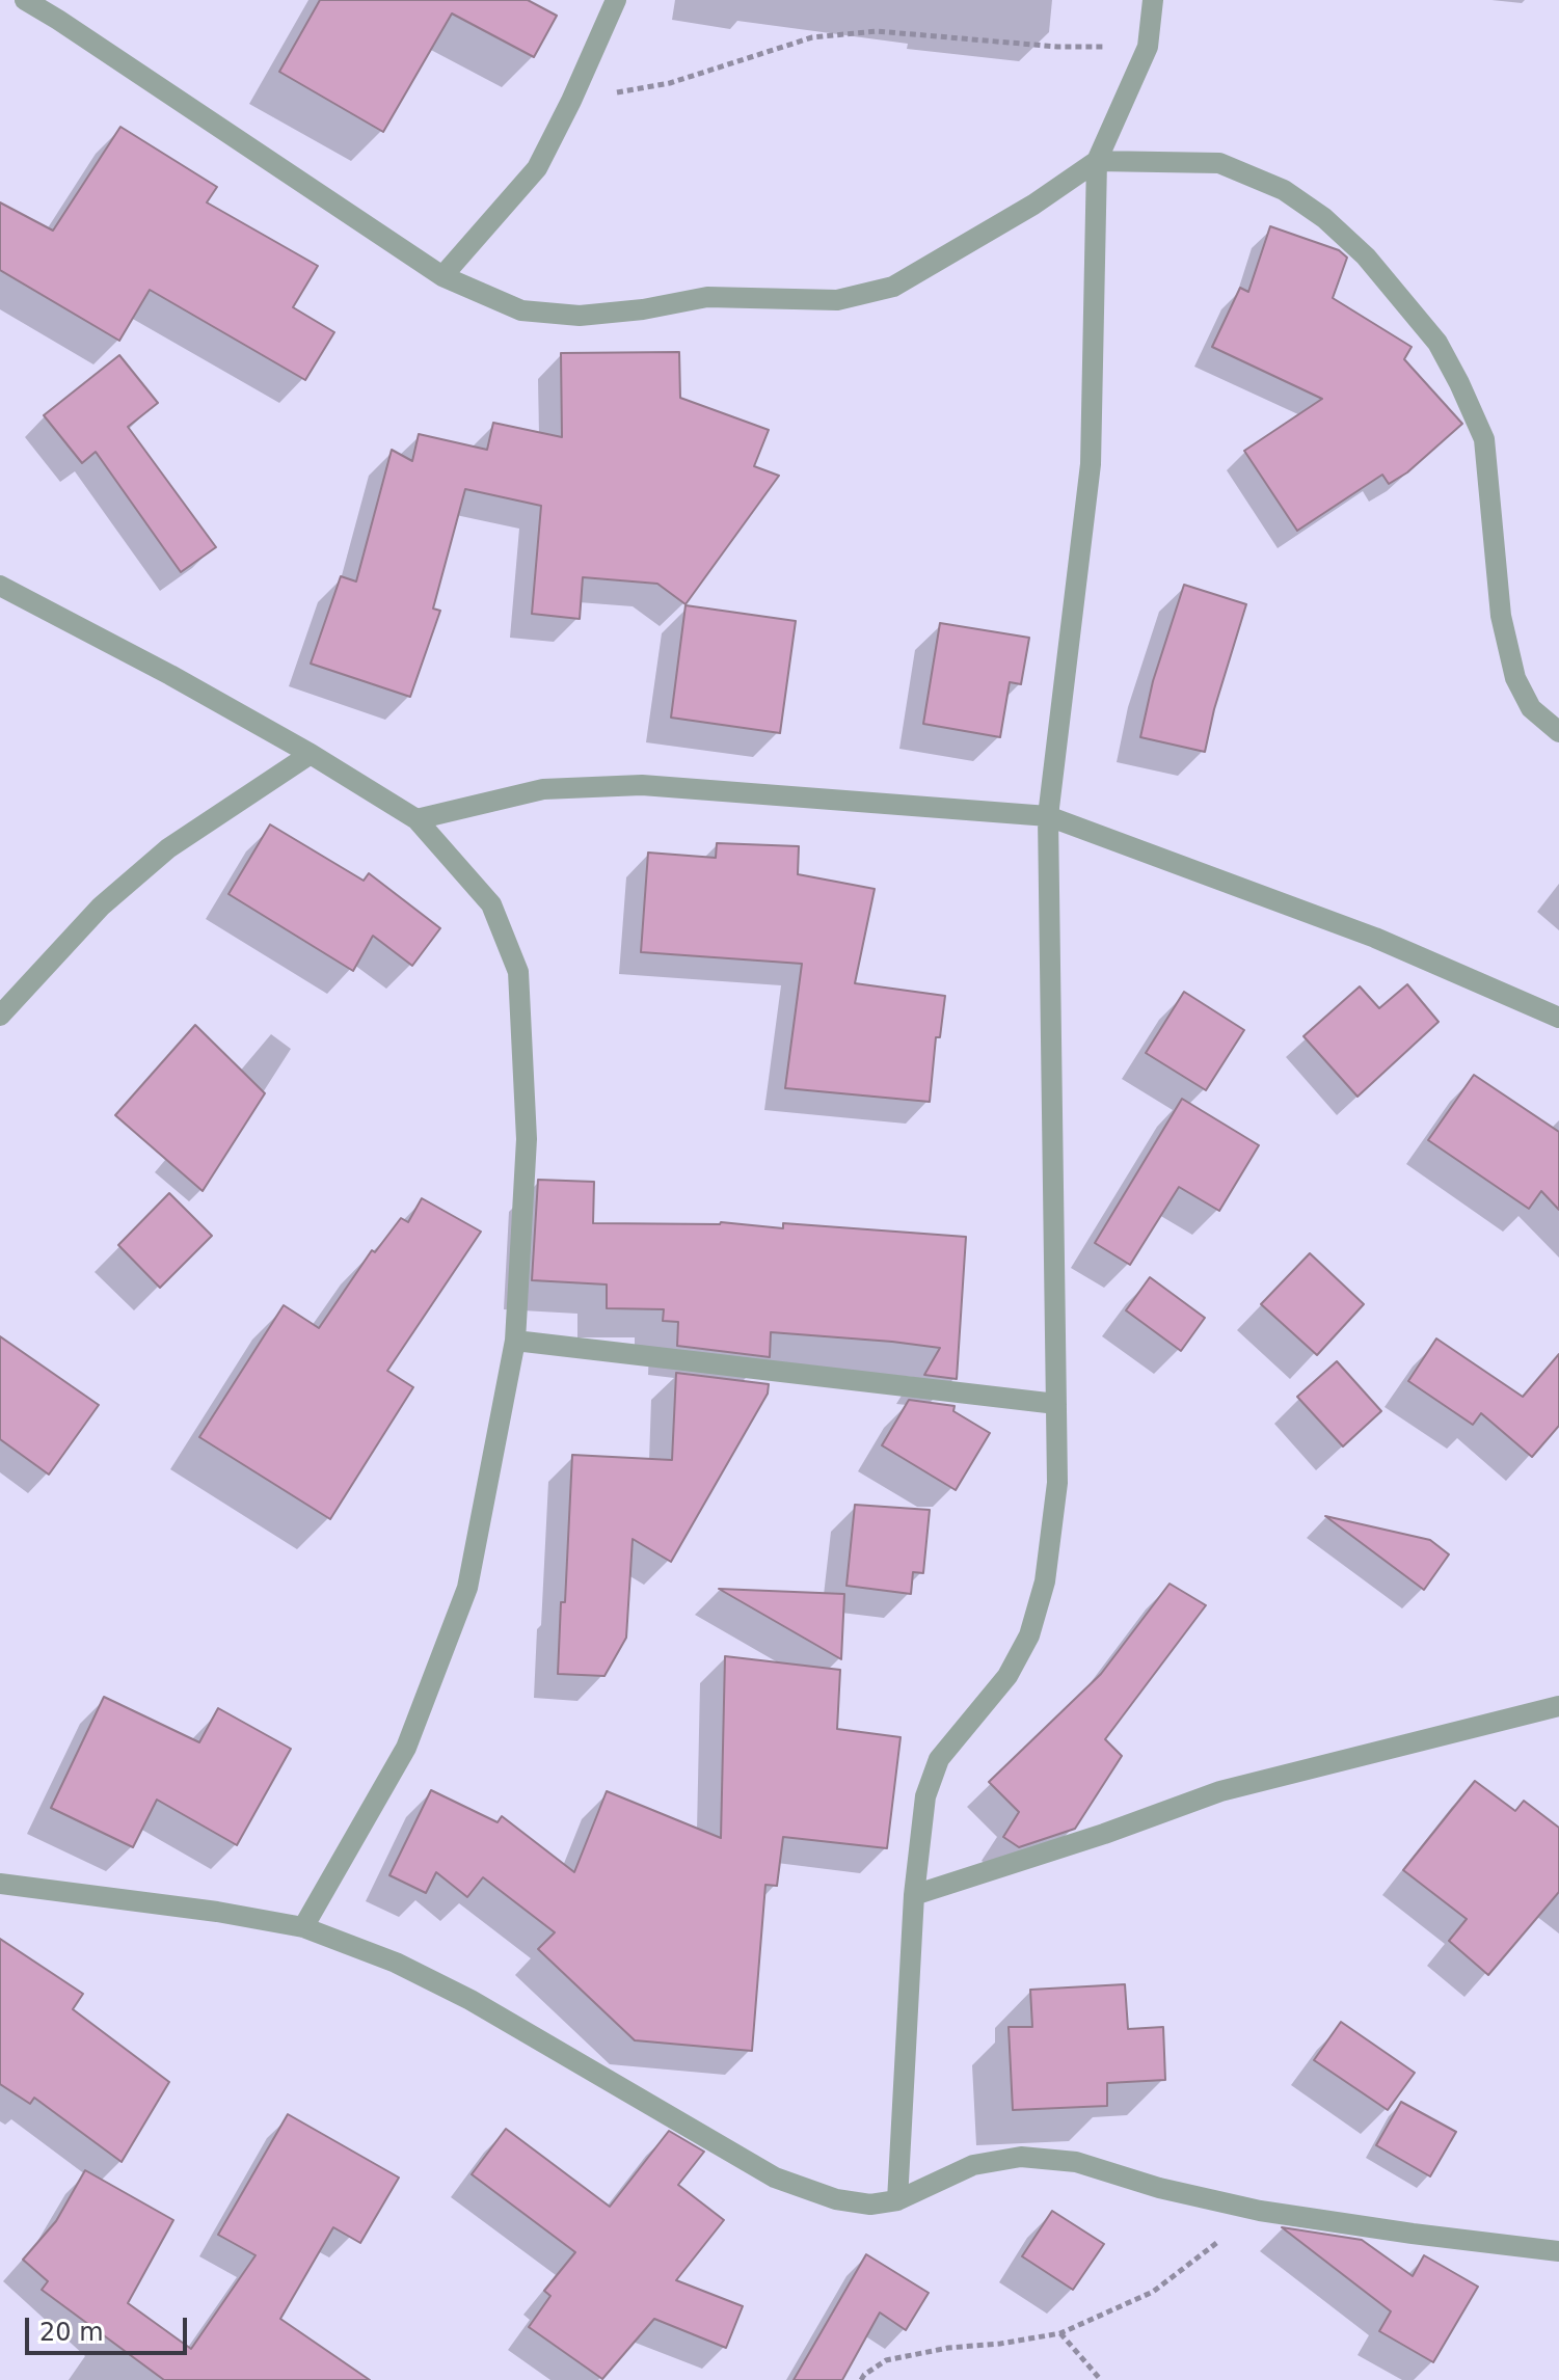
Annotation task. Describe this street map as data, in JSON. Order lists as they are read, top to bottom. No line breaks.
{"scale_bar":"20 m"}
